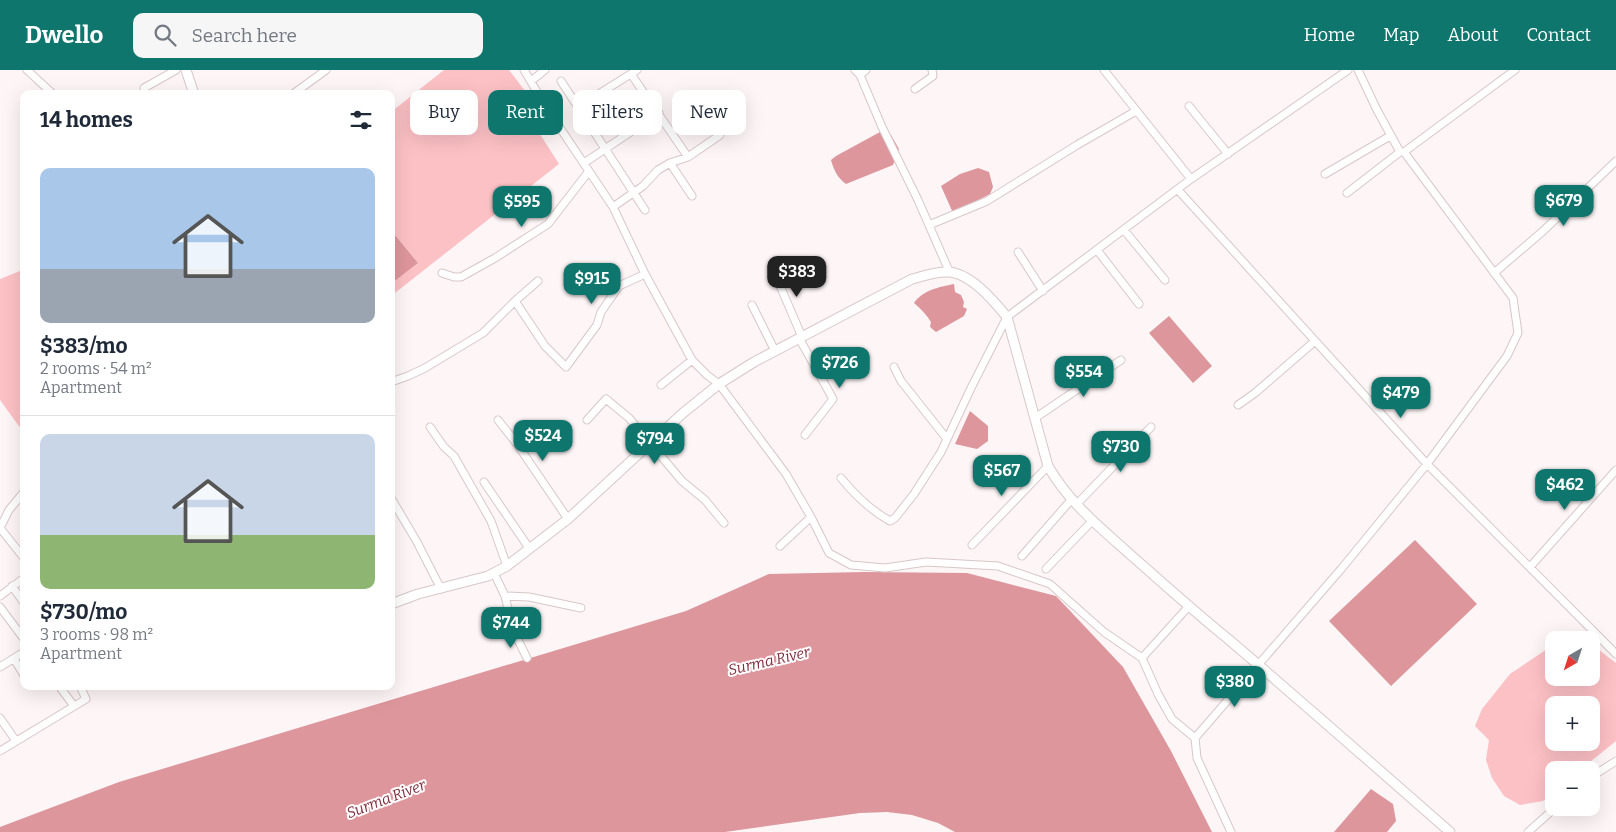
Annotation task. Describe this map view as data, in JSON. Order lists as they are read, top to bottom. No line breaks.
{"water":["Surma River"],"north":"bottom left","page":{"header":"Dwello","search":"Search here","nav":["Home","Map","About","Contact"],"chip":["Buy","Rent","Filters","New"],"heading":"14 homes","list":[{"name":"$383/mo","note":"2 rooms · 54 m² · Apartment"},{"name":"$730/mo","note":"3 rooms · 98 m² · Apartment"}],"price":["$679","$595","$383","$915","$726","$554","$479","$524","$794","$730","$567","$462","$744","$380"],"map_buttons":["+","−"]}}
